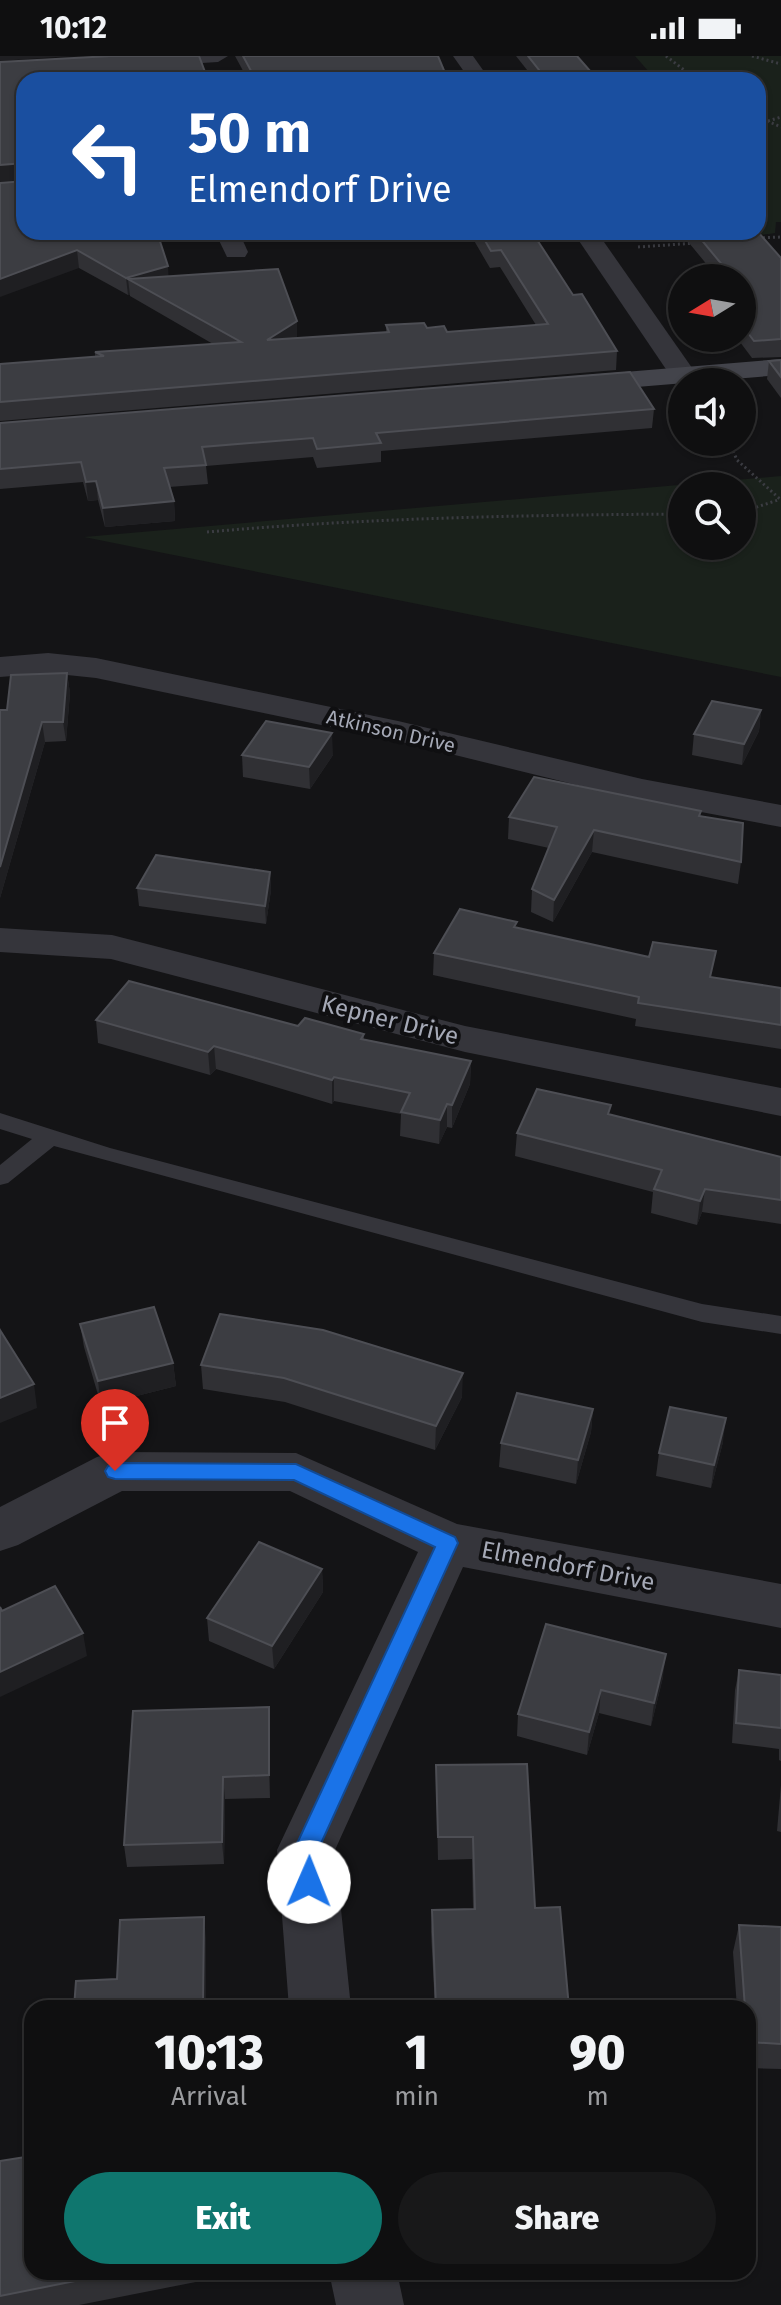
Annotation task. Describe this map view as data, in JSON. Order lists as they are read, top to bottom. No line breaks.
{"streets":{"street":["Atkinson Drive","Kepner Drive","Elmendorf Drive"]},"north":"left","page":{"status":"10:12","turn":["50 m","Elmendorf Drive"],"eta":["10:13","Arrival","1","min","90","m"],"buttons":["Exit","Share"]}}
